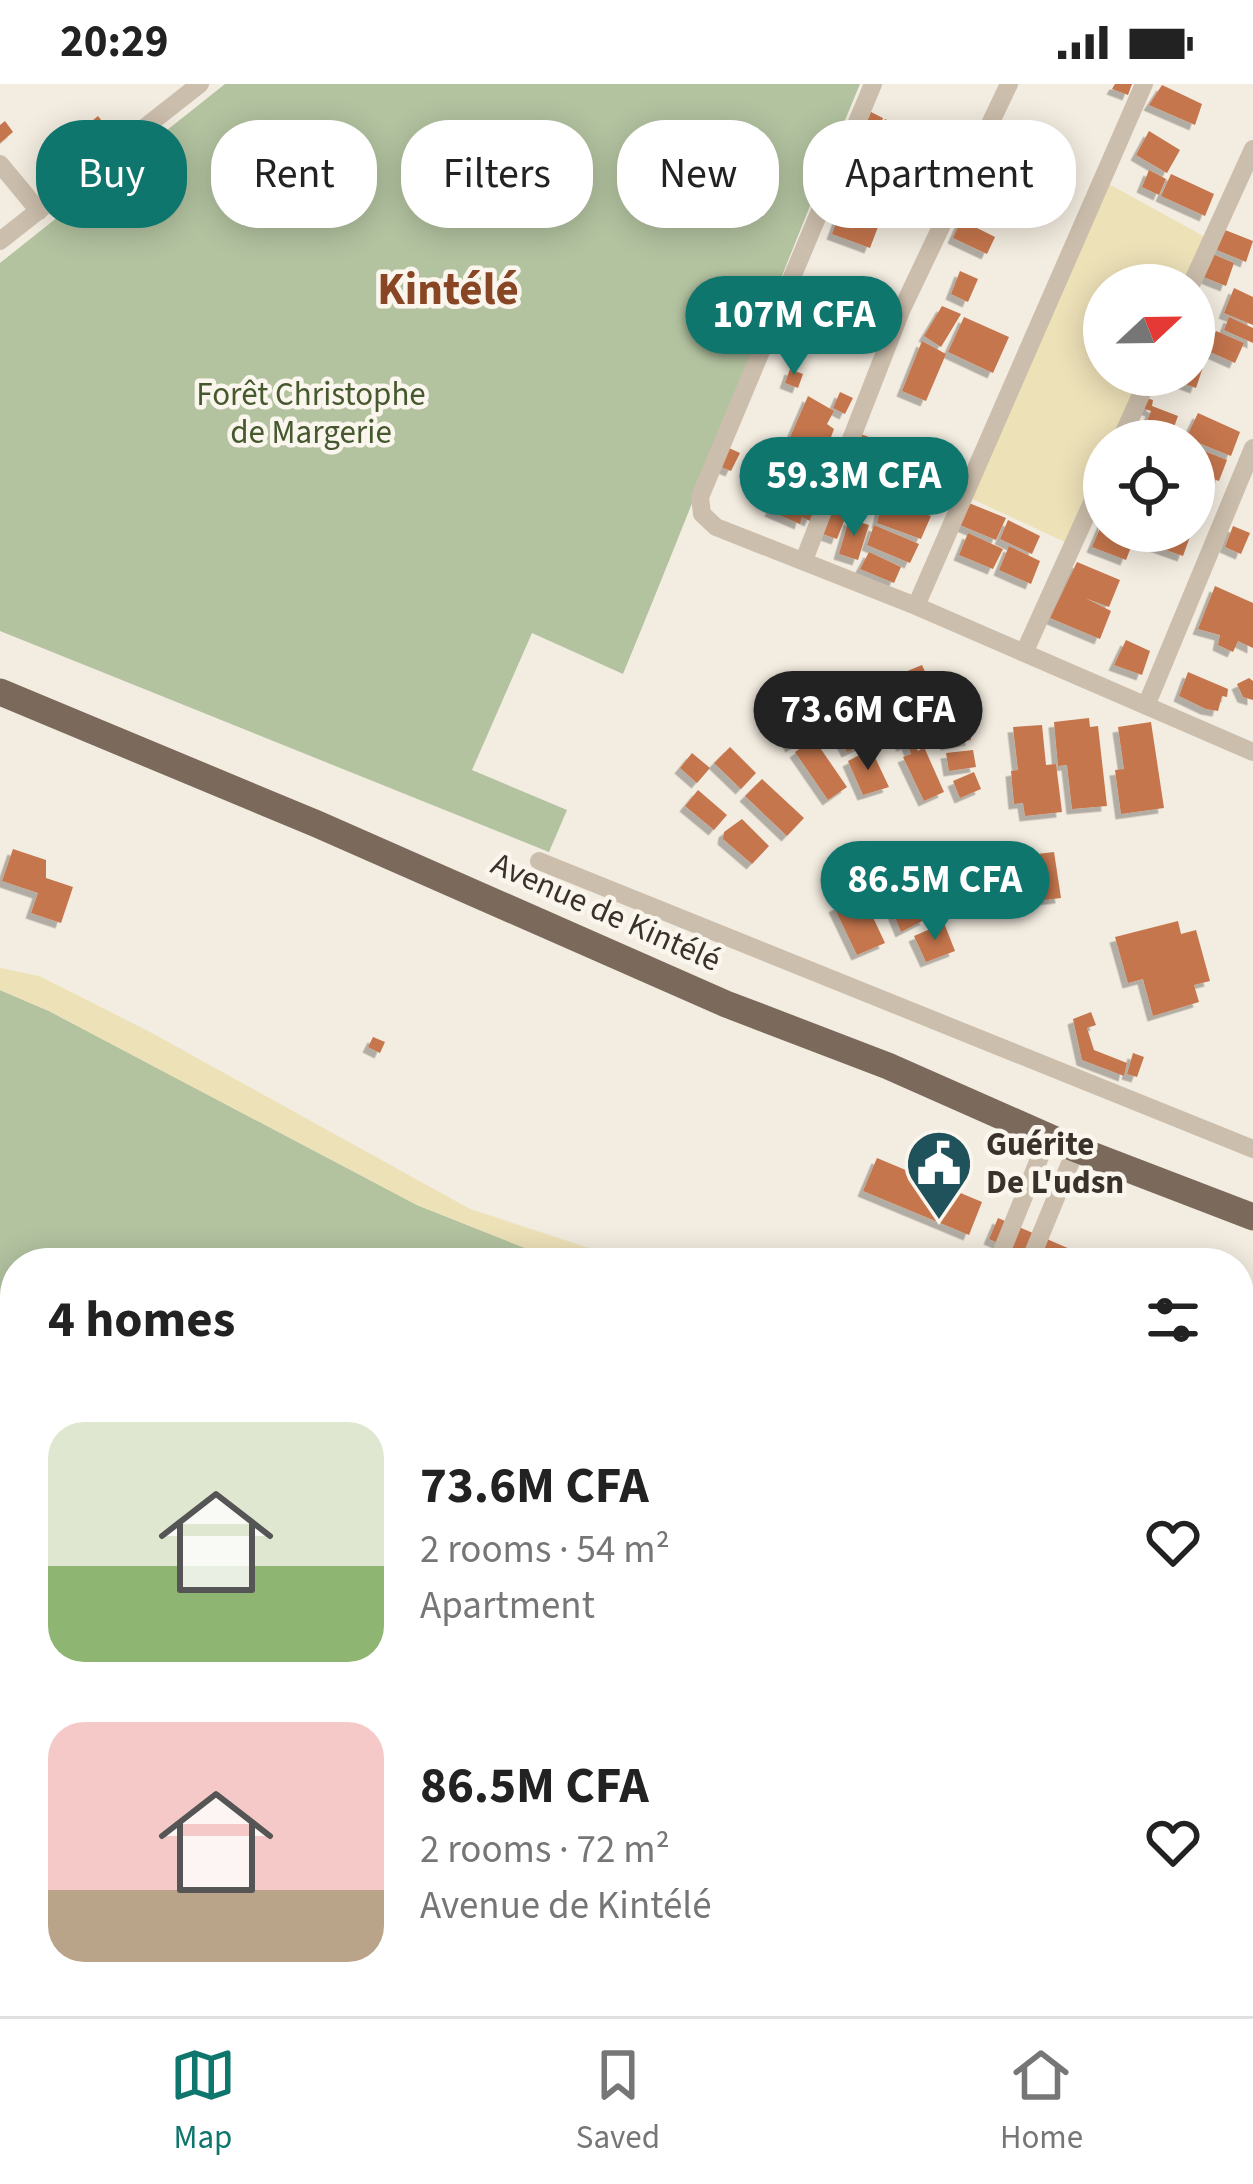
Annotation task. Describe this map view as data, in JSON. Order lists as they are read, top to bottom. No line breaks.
{"streets":{"main road":["Avenue de Kintélé"]},"districts":["Kintélé"],"parks":["Forêt Christophe de Margerie"],"places":{"public building":["Guérite De L'udsn"]},"north":"right","page":{"status":"20:29","chip":["Buy","Rent","Filters","New","Apartment"],"price":["107M CFA","59.3M CFA","73.6M CFA","86.5M CFA"],"heading":"4 homes","list":[{"name":"73.6M CFA","note":"2 rooms · 54 m² · Apartment"},{"name":"86.5M CFA","note":"2 rooms · 72 m² · Avenue de Kintélé"}],"tabs":["Map","Saved","Home"]}}
